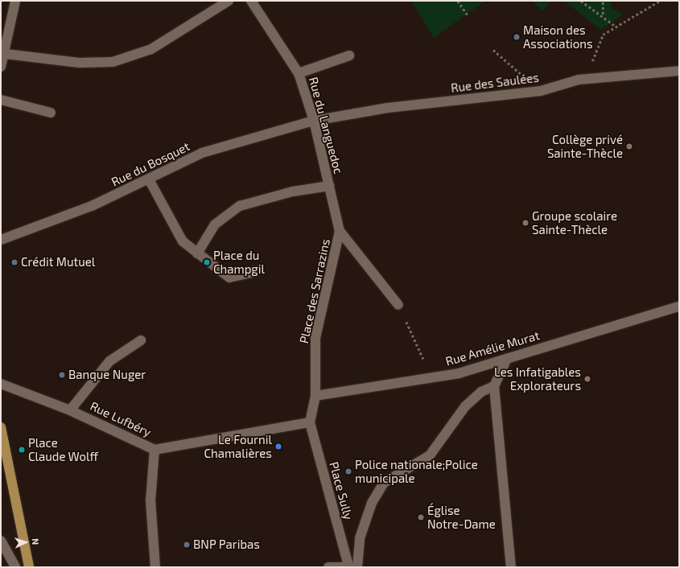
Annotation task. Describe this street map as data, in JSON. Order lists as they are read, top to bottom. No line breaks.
{"streets":{"street":["Rue des Saulées","Rue du Languedoc","Rue du Bosquet","Place des Sarrazins","Rue Amélie Murat","Rue Lufbéry","Place Sully"]},"crossings":[["Rue des Saulées","Rue du Languedoc"],["Rue des Saulées","Rue du Bosquet"],["Rue du Languedoc","Rue du Bosquet"],["Rue du Languedoc","Place des Sarrazins"],["Place des Sarrazins","Rue Amélie Murat"],["Rue Lufbéry","Place Sully"]],"places":["Maison des Associations","Collège privé Sainte-Thècle","Groupe scolaire Sainte-Thècle","Crédit Mutuel","Place du Champgil","Banque Nuger","Les Infatigables Explorateurs","Le Fournil Chamalières","Place Claude Wolff","Police nationale;Police municipale","Église Notre-Dame","BNP Paribas"],"north":"right"}
